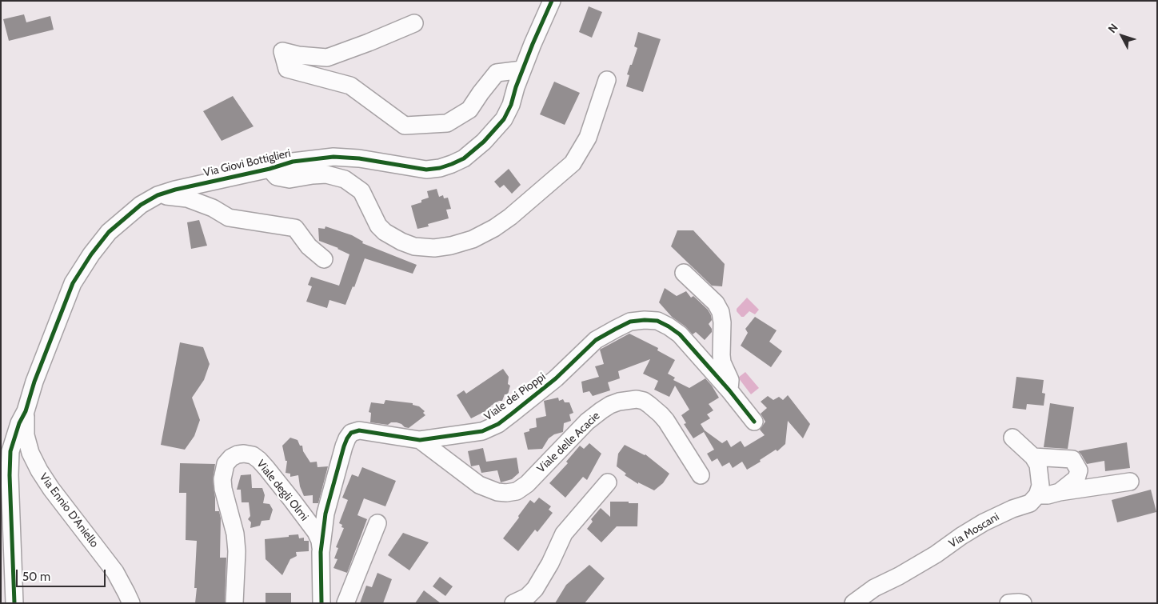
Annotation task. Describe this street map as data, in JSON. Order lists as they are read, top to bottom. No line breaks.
{"streets":{"street":["Via Giovi Bottiglieri","Viale dei Pioppi","Viale delle Acacie","Viale degli Olmi","Via Ennio D'Aniello","Via Moscani"]},"crossings":[["Via Giovi Bottiglieri","Via Ennio D'Aniello"],["Viale dei Pioppi","Viale delle Acacie"],["Viale dei Pioppi","Viale degli Olmi"]],"scale_bar":"50 m","north":"top left"}
